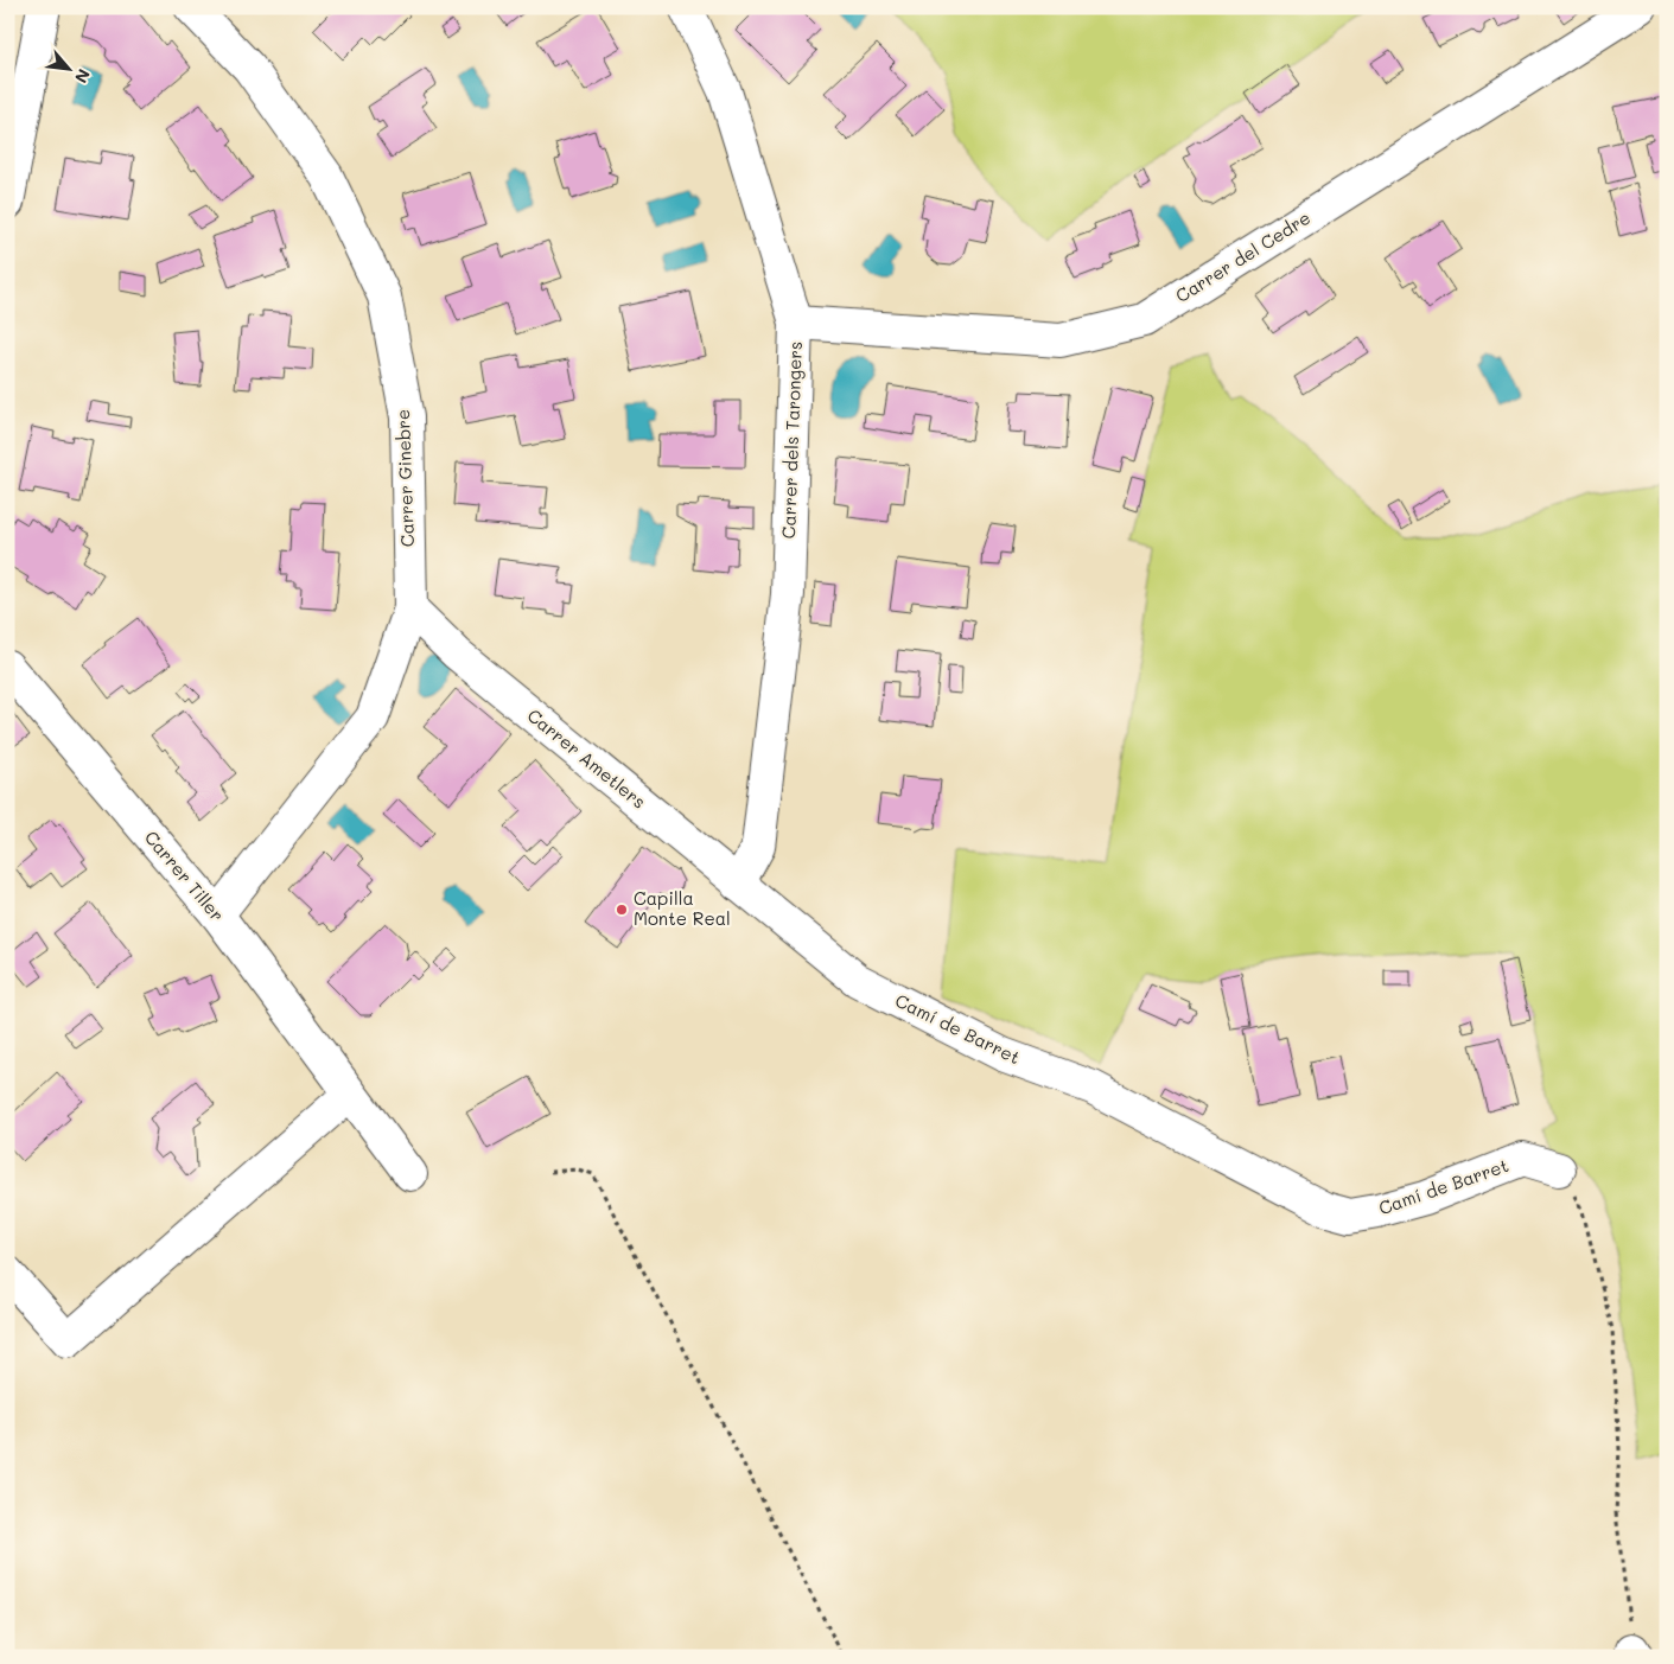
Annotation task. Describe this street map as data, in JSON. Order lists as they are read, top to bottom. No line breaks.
{"streets":{"street":["Carrer del Cedre","Carrer dels Tarongers","Carrer Ginebre","Carrer Ametlers","Carrer Tiller","Camí de Barret"]},"crossings":[["Carrer del Cedre","Carrer dels Tarongers"],["Carrer dels Tarongers","Carrer Ametlers"],["Carrer Ginebre","Carrer Ametlers"],["Carrer Ginebre","Carrer Tiller"],["Carrer Ametlers","Camí de Barret"]],"places":["Capilla Monte Real"],"north":"bottom right"}
